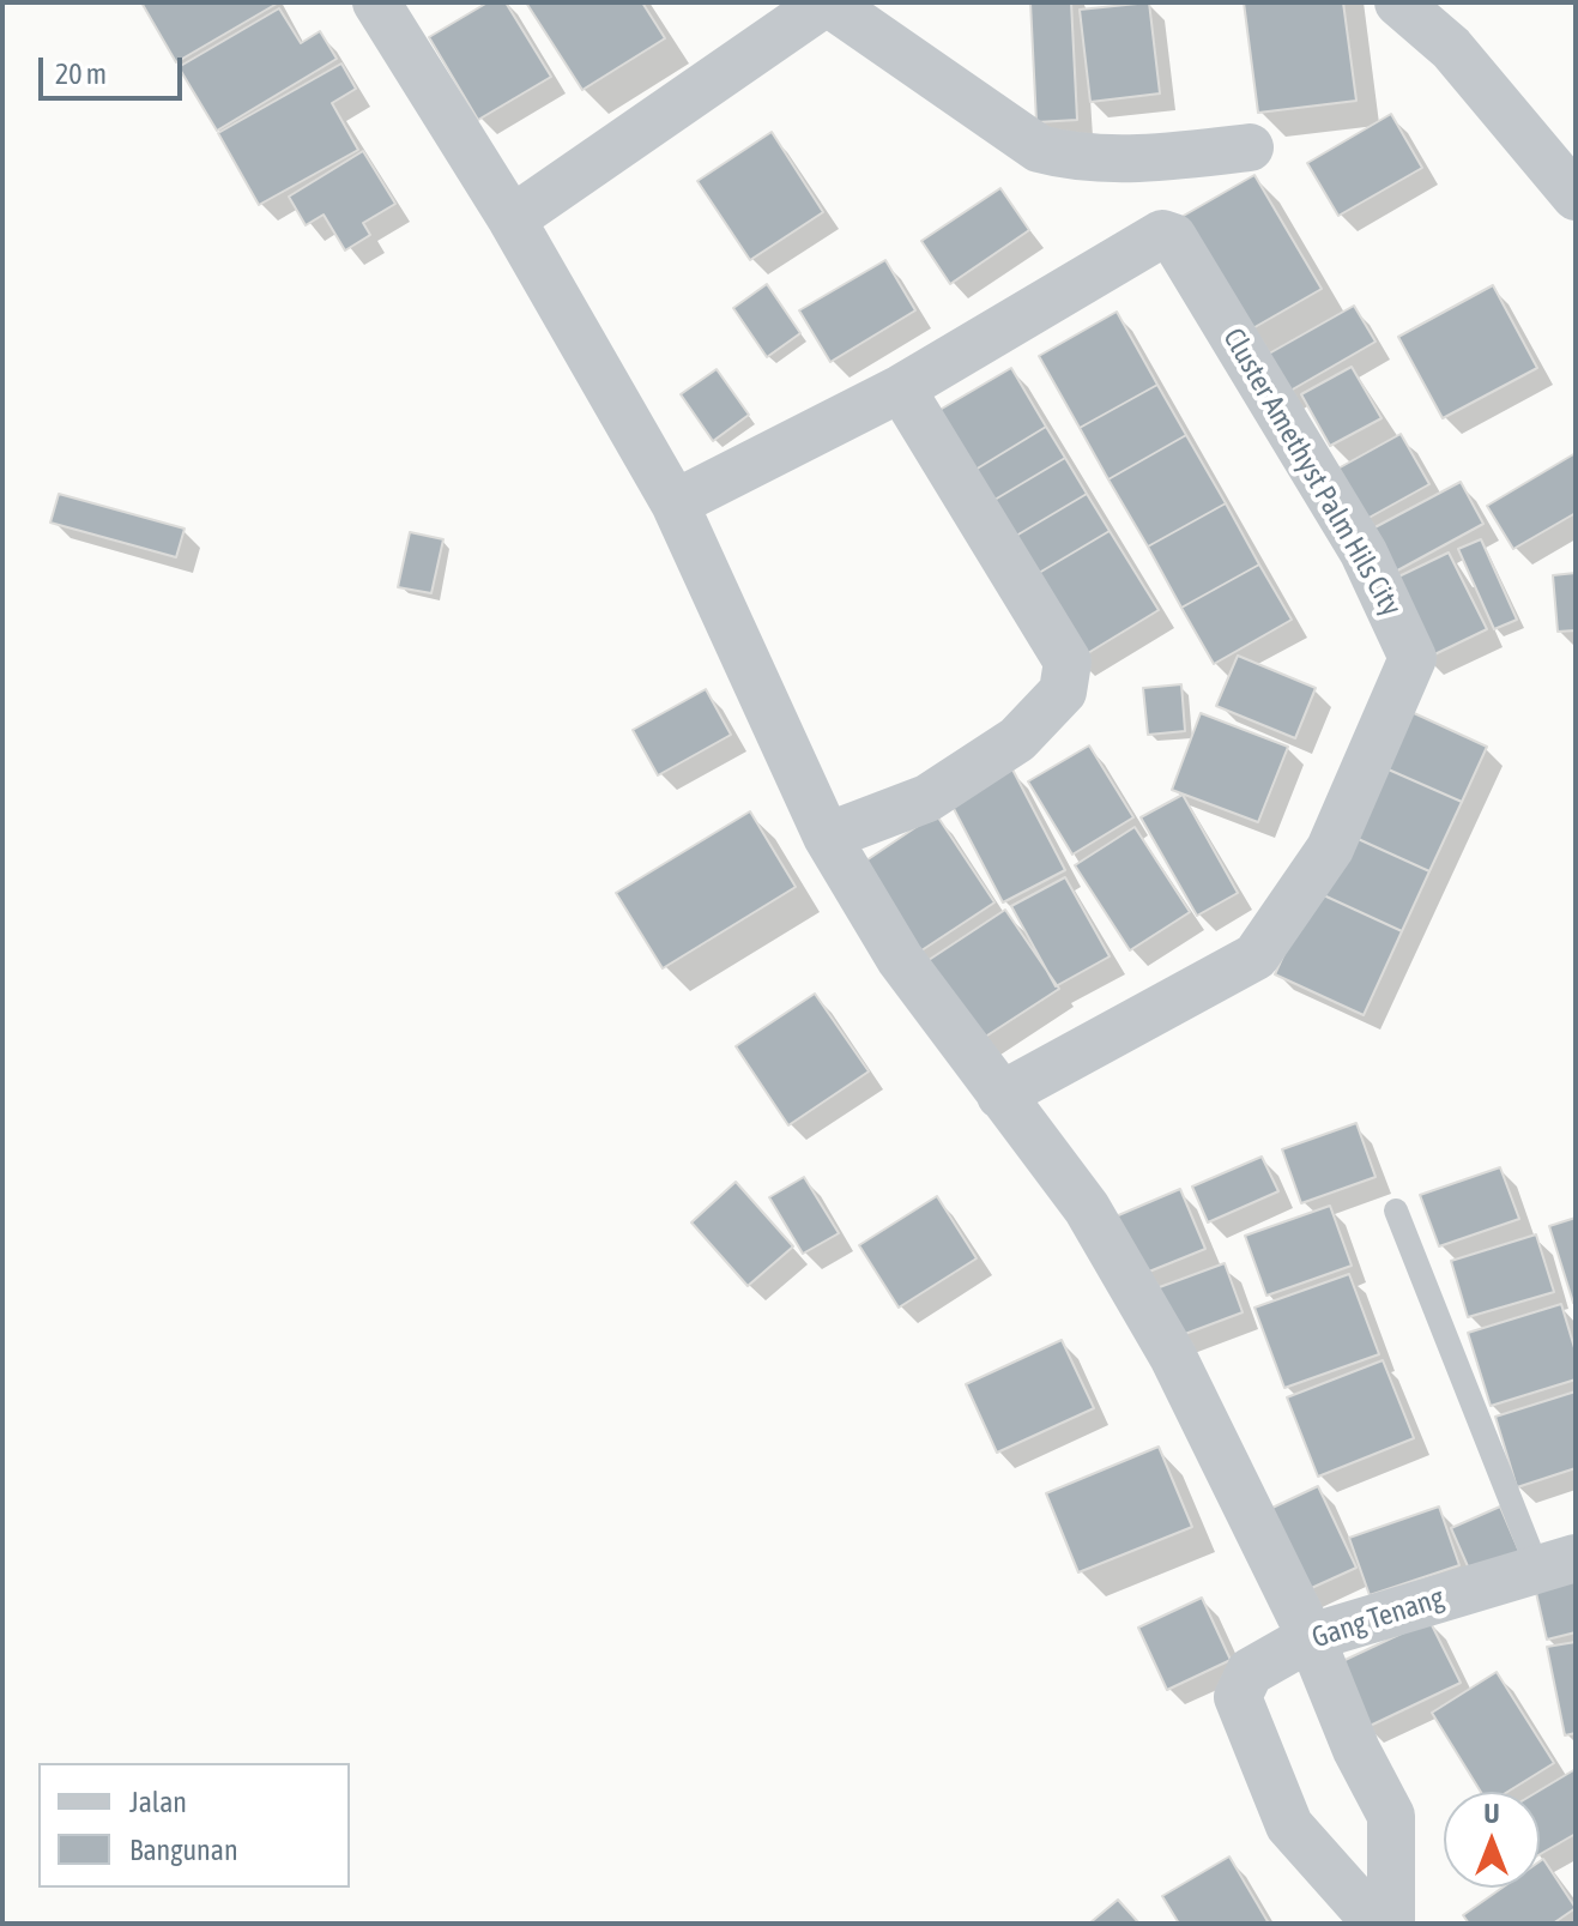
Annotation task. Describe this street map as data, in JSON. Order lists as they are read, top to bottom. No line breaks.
{"streets":{"street":["Cluster Amethyst Palm Hils City","Gang Tenang"]},"legend":["Jalan","Bangunan"],"scale_bar":"20 m","north":"top"}
